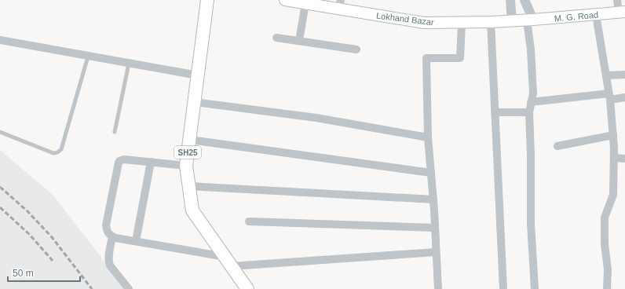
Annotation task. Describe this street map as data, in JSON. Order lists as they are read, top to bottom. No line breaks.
{"streets":{"main road":["M. G. Road","Lokhand Bazar","SH25"]},"crossings":[["M. G. Road","Lokhand Bazar"]],"scale_bar":"50 m"}
